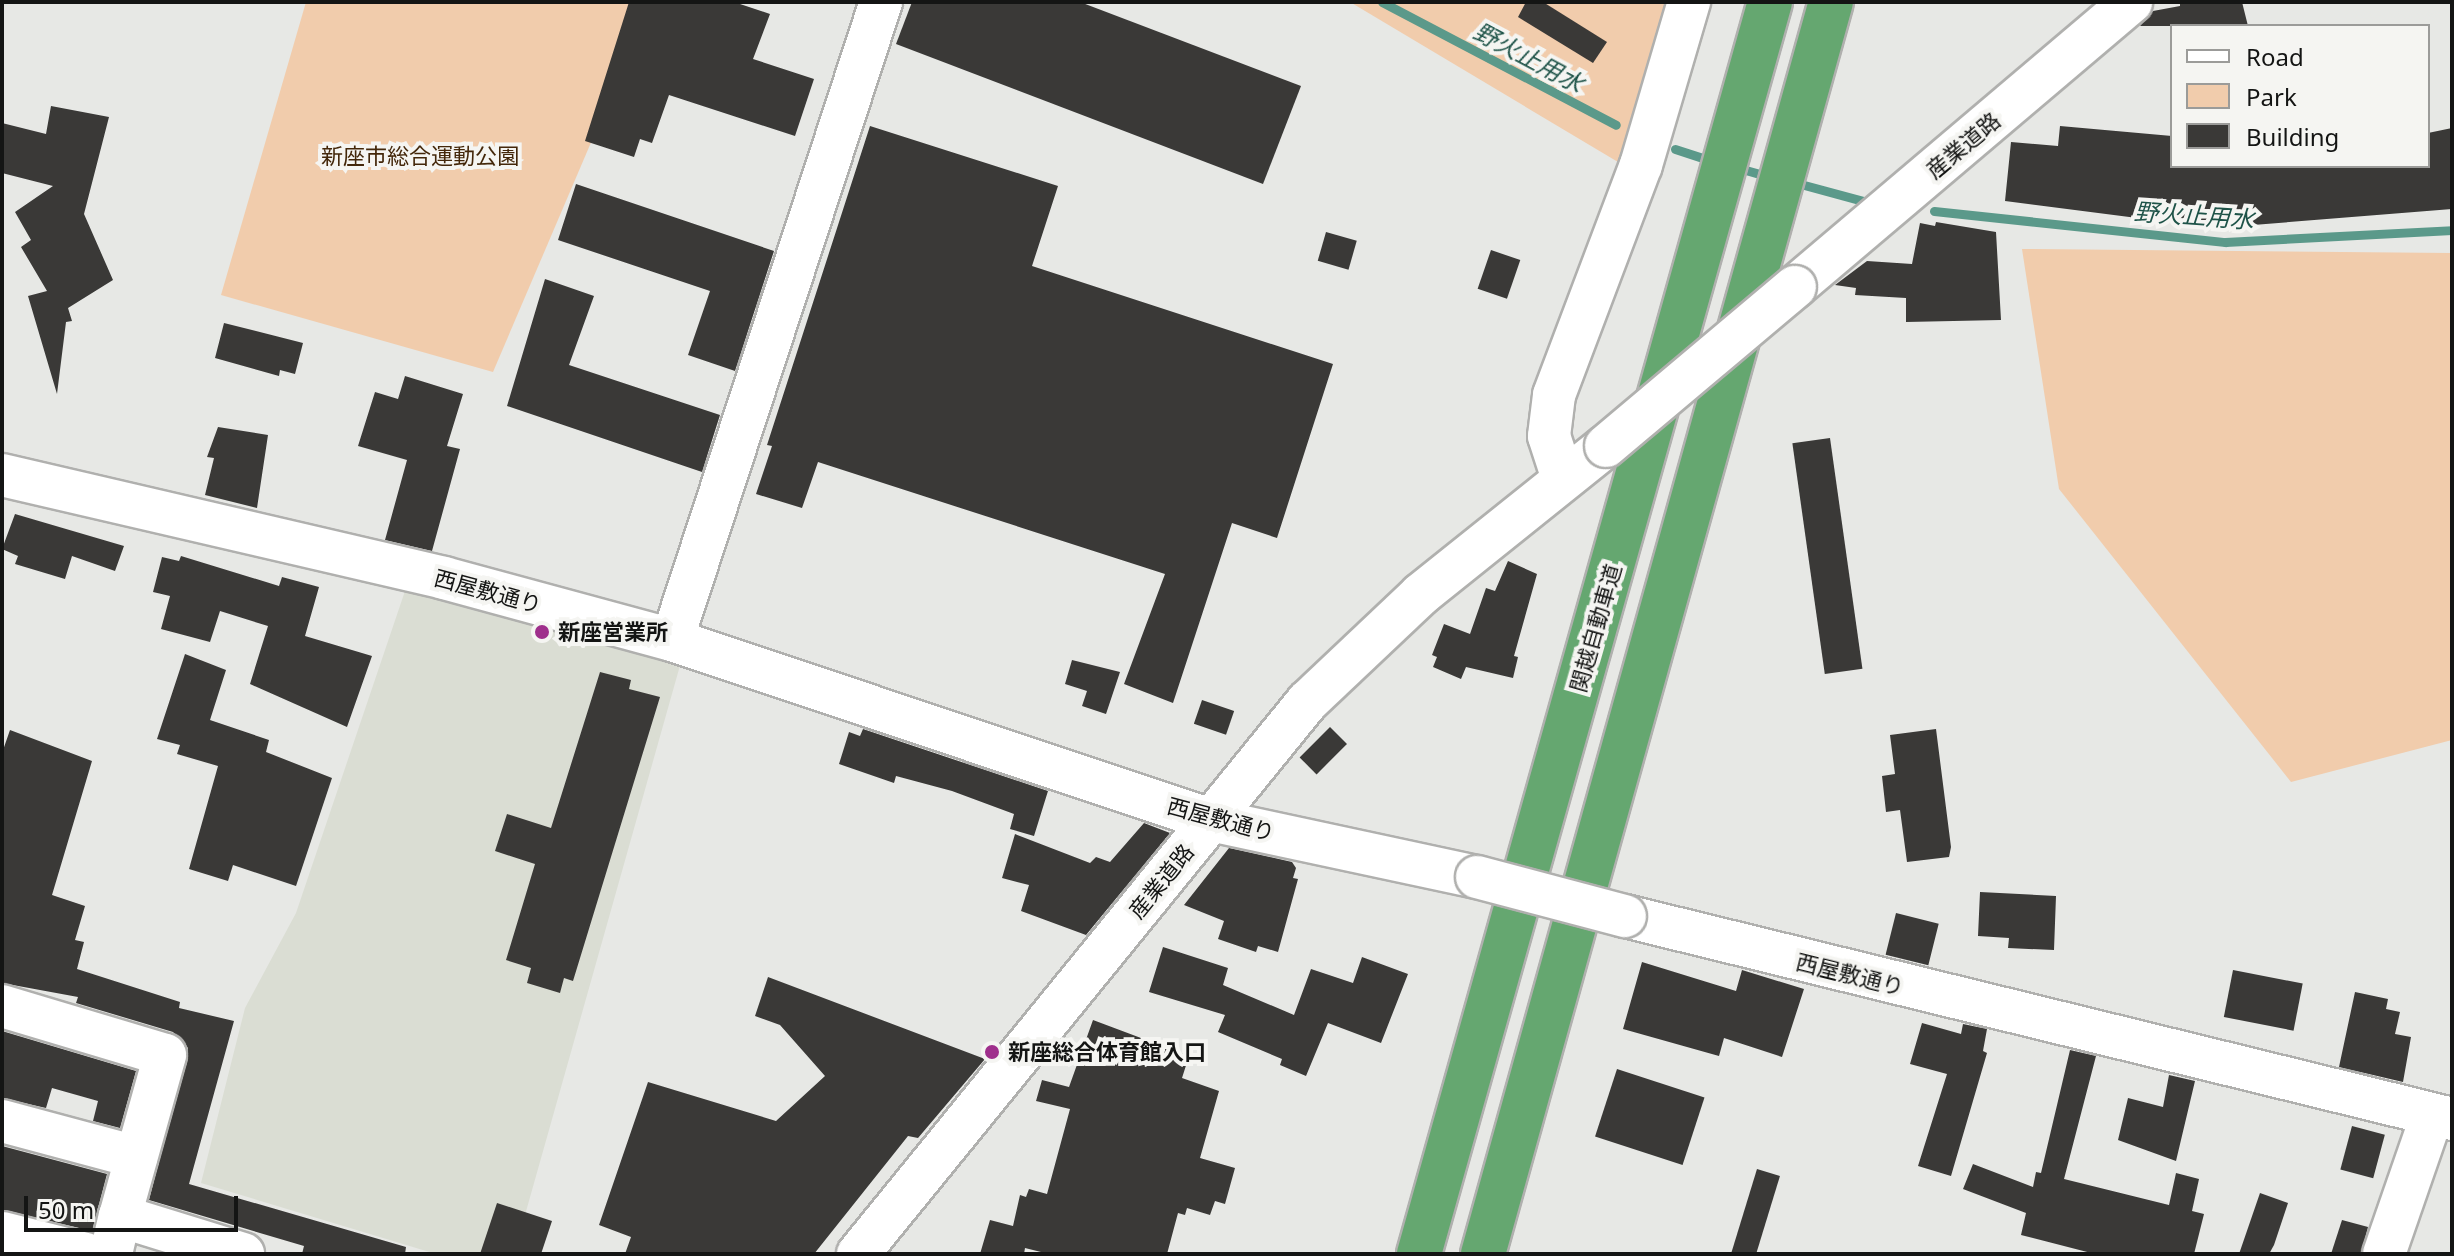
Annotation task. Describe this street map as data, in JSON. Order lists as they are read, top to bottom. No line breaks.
{"streets":{"highway":["関越自動車道"],"street":["産業道路","西屋敷通り"]},"crossings":[["産業道路","西屋敷通り"]],"water":["野火止用水"],"parks":["新座市総合運動公園"],"places":["新座営業所","新座総合体育館入口"],"legend":["Road","Park","Building"],"scale_bar":"50 m"}
